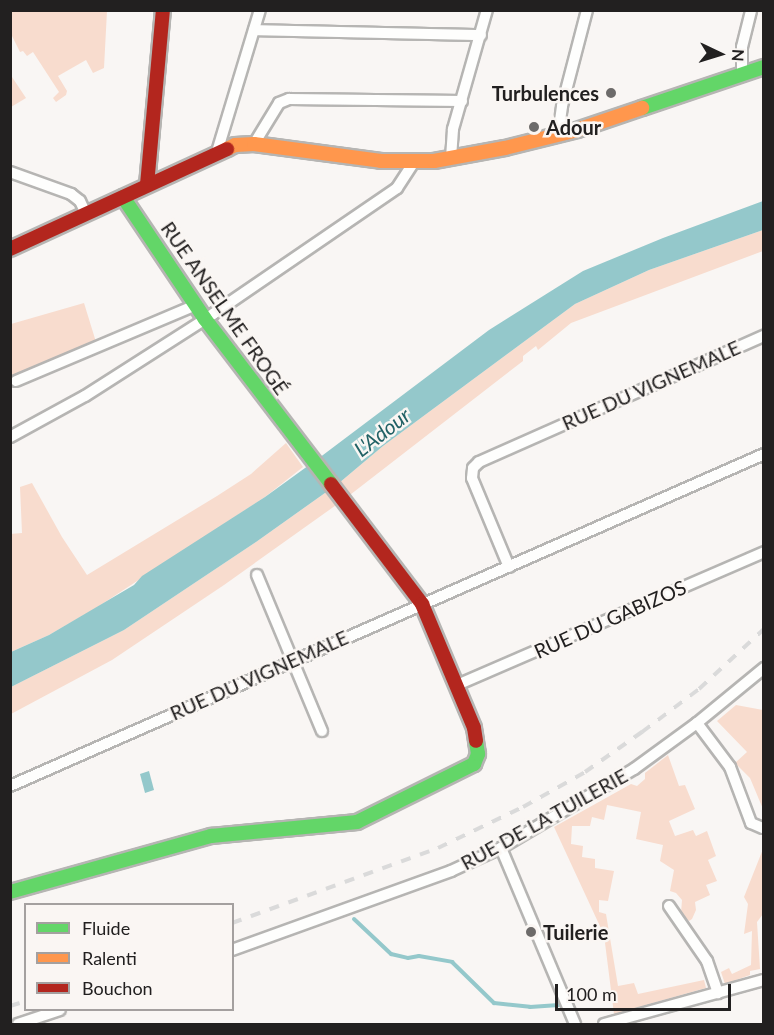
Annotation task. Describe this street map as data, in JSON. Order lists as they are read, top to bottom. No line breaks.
{"streets":{"street":["RUE ANSELME FROGÉ","RUE DU VIGNEMALE","RUE DU GABIZOS","RUE DE LA TUILERIE"]},"crossings":[["RUE ANSELME FROGÉ","RUE DU VIGNEMALE"],["RUE ANSELME FROGÉ","RUE DU GABIZOS"]],"water":["L'Adour"],"places":["Turbulences","Adour","Tuilerie"],"legend":["Fluide","Ralenti","Bouchon"],"scale_bar":"100 m","north":"right"}
